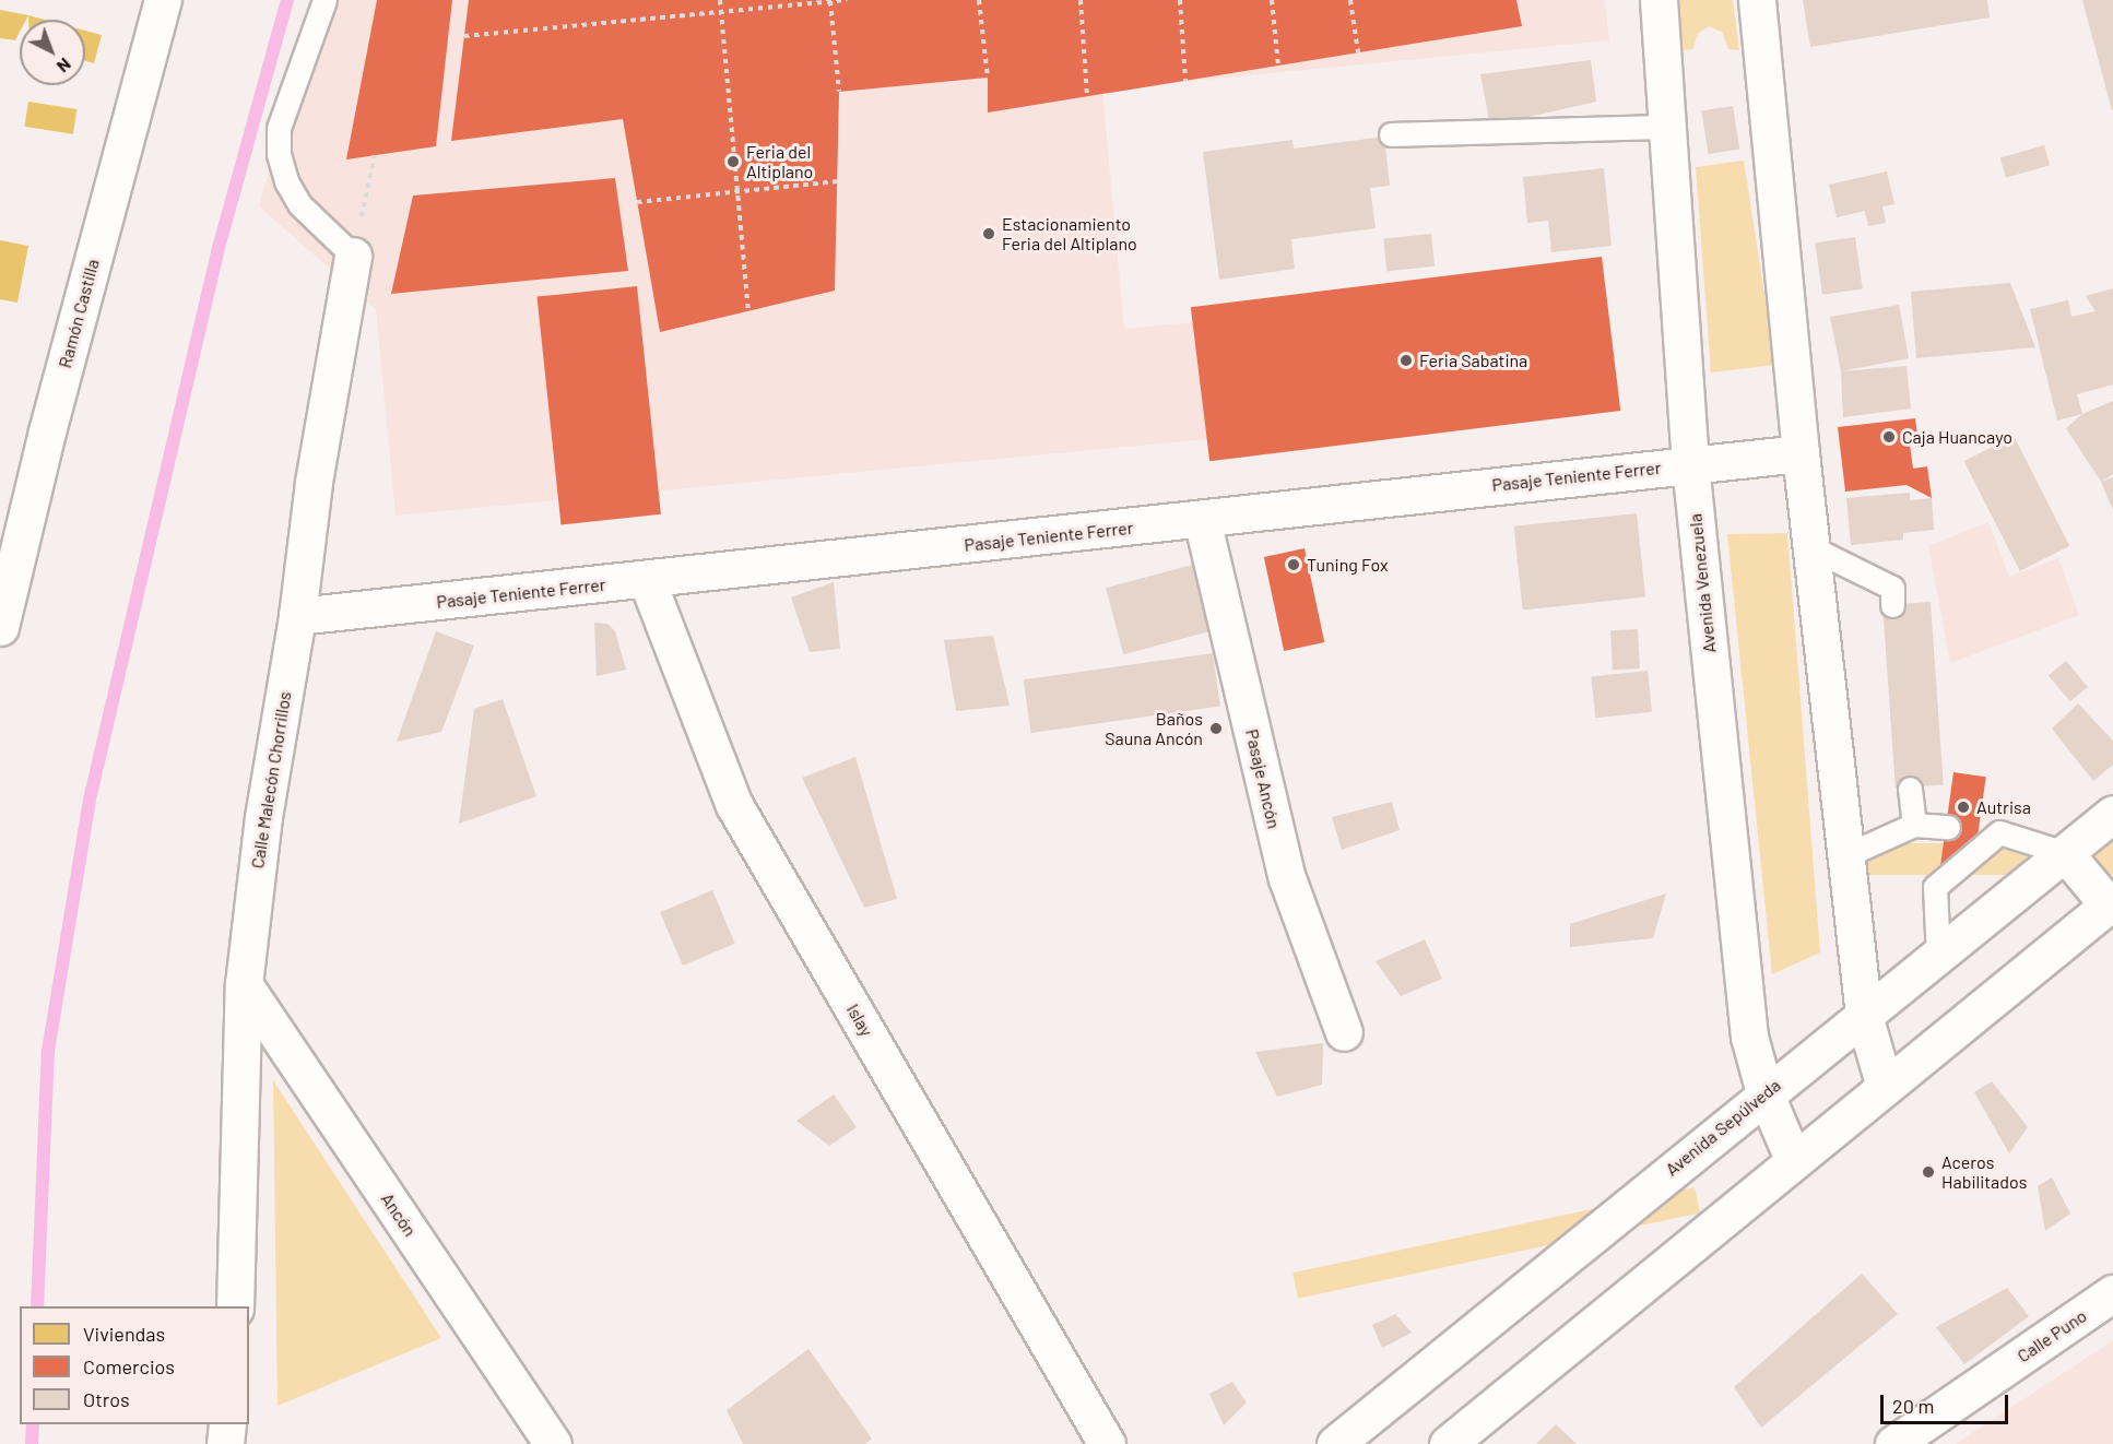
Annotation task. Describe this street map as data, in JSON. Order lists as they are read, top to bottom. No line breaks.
{"streets":{"street":["Ramón Castilla","Pasaje Teniente Ferrer","Avenida Venezuela","Pasaje Ancón","Calle Malecón Chorrillos","Islay","Avenida Sepúlveda","Ancón","Calle Puno"]},"crossings":[["Pasaje Teniente Ferrer","Avenida Venezuela"],["Pasaje Teniente Ferrer","Pasaje Ancón"],["Pasaje Teniente Ferrer","Calle Malecón Chorrillos"],["Pasaje Teniente Ferrer","Islay"],["Avenida Venezuela","Avenida Sepúlveda"],["Calle Malecón Chorrillos","Ancón"]],"places":["Feria del Altiplano","Estacionamiento Feria del Altiplano","Feria Sabatina","Caja Huancayo","Tuning Fox","Baños Sauna Ancón","Autrisa","Aceros Habilitados"],"legend":["Viviendas","Comercios","Otros"],"scale_bar":"20 m","north":"bottom right"}
